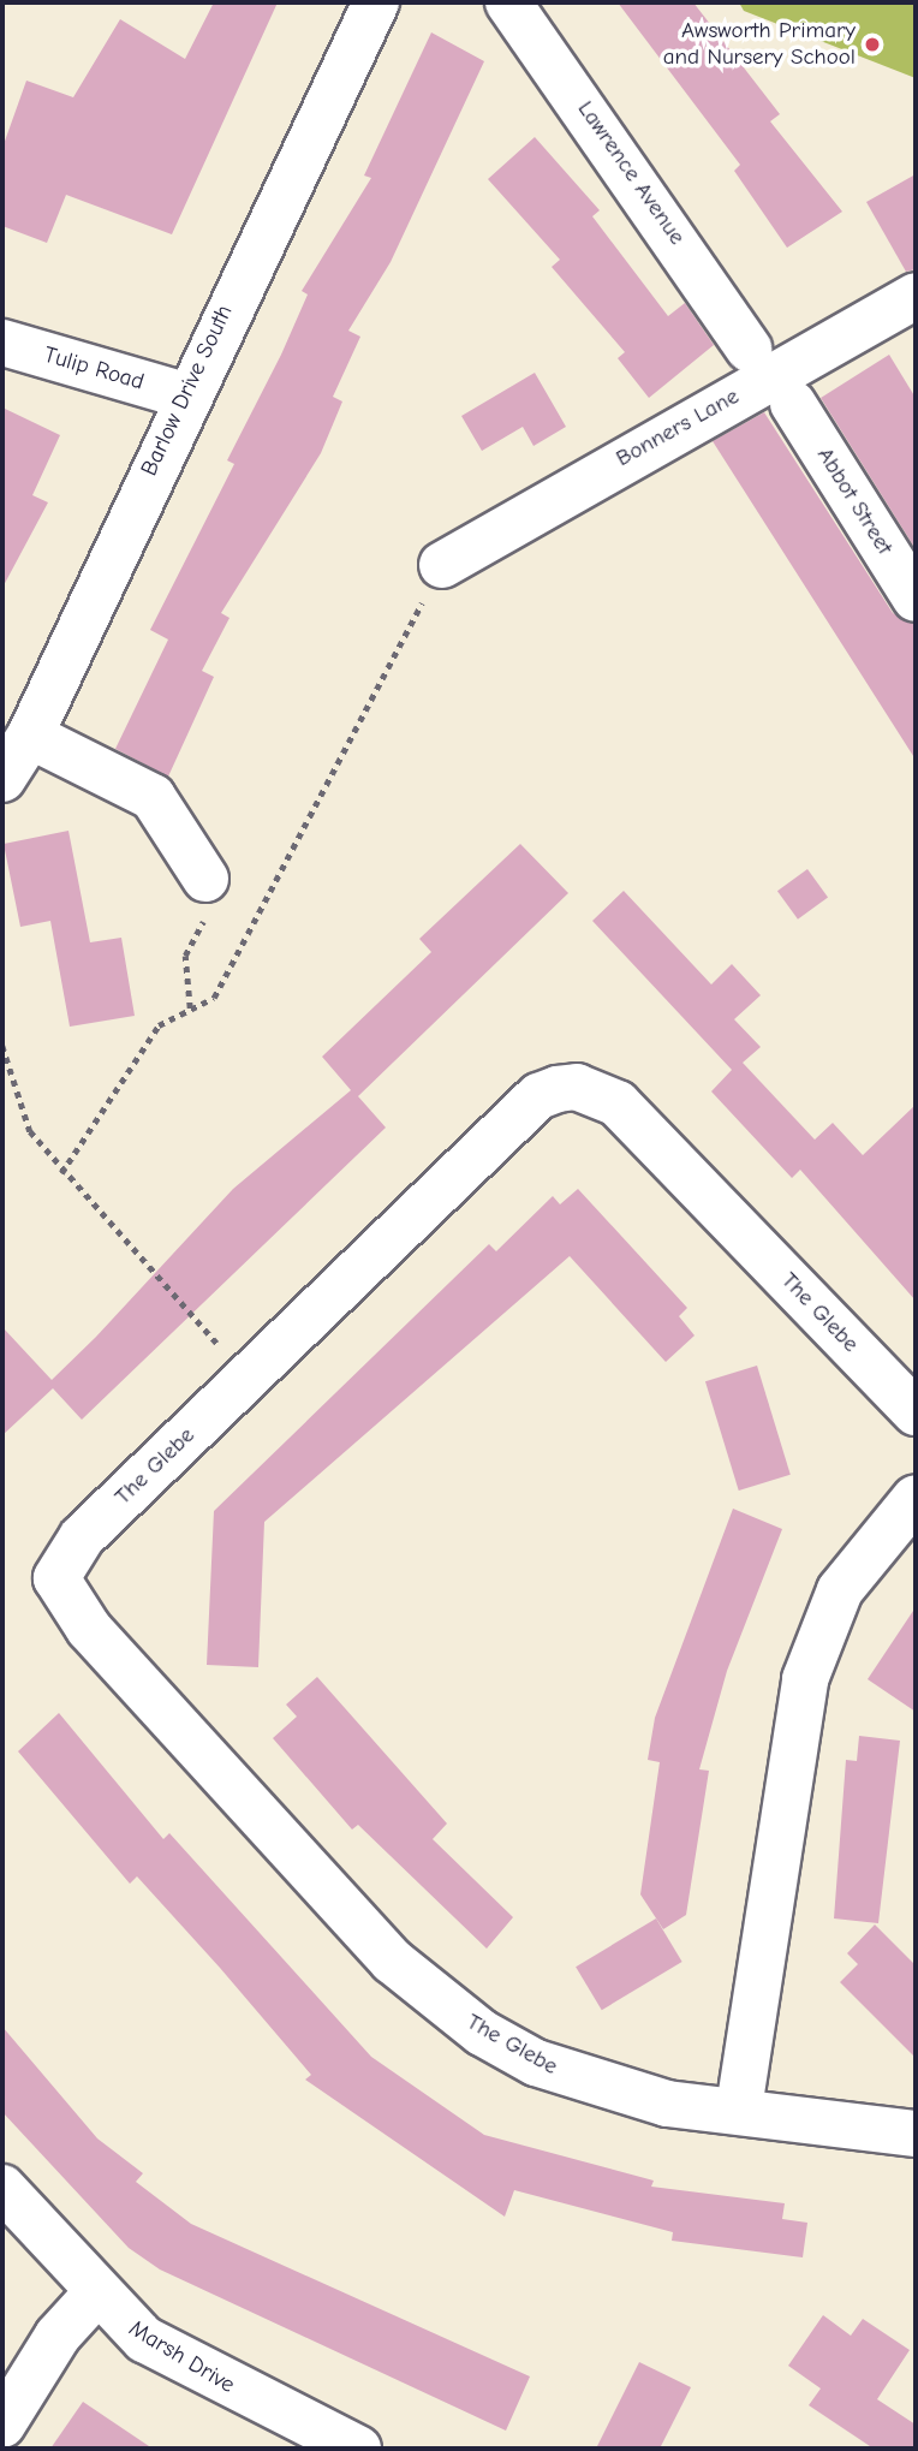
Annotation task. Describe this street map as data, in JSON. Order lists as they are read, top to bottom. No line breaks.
{"streets":{"street":["Lawrence Avenue","Tulip Road","Barlow Drive South","Bonners Lane","Abbot Street","The Glebe","Marsh Drive"]},"crossings":[["Tulip Road","Barlow Drive South"]],"places":["Awsworth Primary and Nursery School"]}
